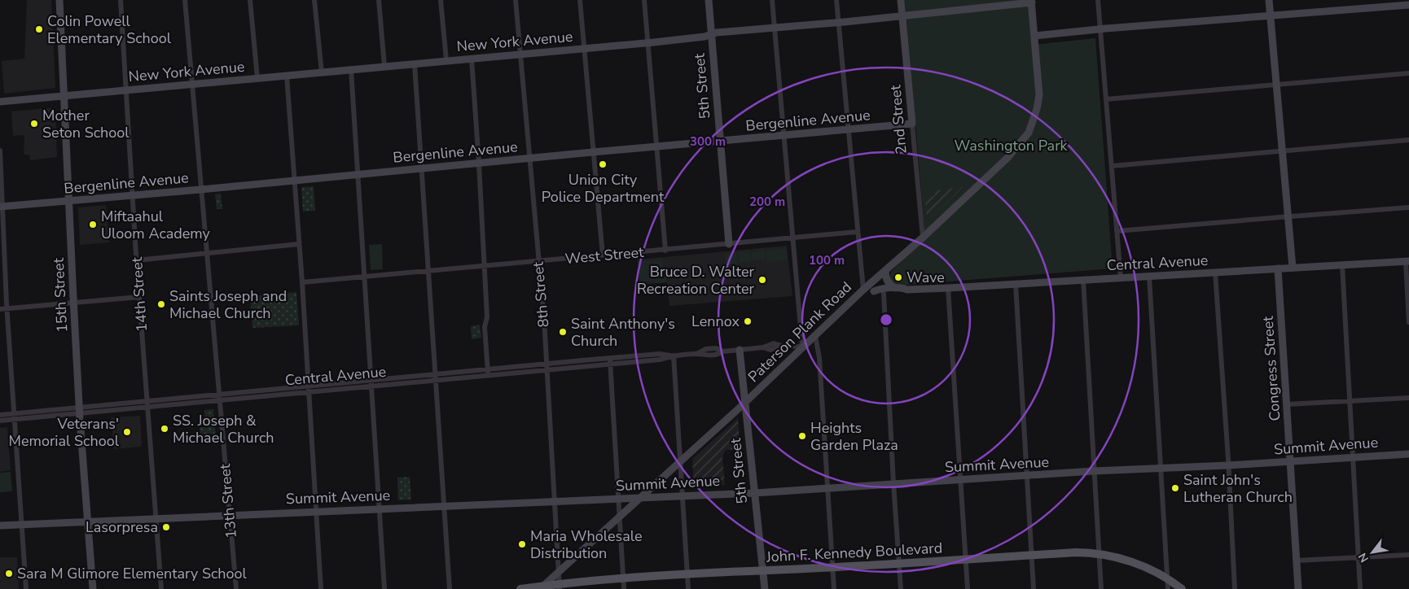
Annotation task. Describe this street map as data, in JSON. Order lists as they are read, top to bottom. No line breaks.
{"streets":{"main road":["John F. Kennedy Boulevard"],"street":["New York Avenue","5th Street","2nd Street","Bergenline Avenue","West Street","Central Avenue","14th Street","8th Street","15th Street","Paterson Plank Road","Congress Street","Summit Avenue","13th Street"]},"crossings":[["New York Avenue","5th Street"],["New York Avenue","2nd Street"],["New York Avenue","14th Street"],["New York Avenue","8th Street"],["New York Avenue","15th Street"],["New York Avenue","Paterson Plank Road"],["New York Avenue","13th Street"],["5th Street","Bergenline Avenue"],["5th Street","West Street"],["5th Street","Central Avenue"],["5th Street","Paterson Plank Road"],["5th Street","Summit Avenue"],["5th Street","John F. Kennedy Boulevard"],["2nd Street","Bergenline Avenue"],["2nd Street","Paterson Plank Road"],["Bergenline Avenue","14th Street"],["Bergenline Avenue","8th Street"],["Bergenline Avenue","15th Street"],["Bergenline Avenue","13th Street"],["West Street","8th Street"],["Central Avenue","14th Street"],["Central Avenue","8th Street"],["Central Avenue","15th Street"],["Central Avenue","Paterson Plank Road"],["Central Avenue","Congress Street"],["Central Avenue","13th Street"],["14th Street","Summit Avenue"],["8th Street","Paterson Plank Road"],["8th Street","Summit Avenue"],["8th Street","John F. Kennedy Boulevard"],["15th Street","Summit Avenue"],["Paterson Plank Road","Summit Avenue"],["Paterson Plank Road","John F. Kennedy Boulevard"],["Congress Street","Summit Avenue"],["Summit Avenue","13th Street"]],"parks":["Washington Park"],"places":["Colin Powell Elementary School","Mother Seton School","Union City Police Department","Miftaahul Uloom Academy","Wave","Bruce D. Walter Recreation Center","Saints Joseph and Michael Church","Lennox","Saint Anthony's Church","SS. Joseph & Michael Church","Veterans' Memorial School","Heights Garden Plaza","Saint John's Lutheran Church","Lasorpresa","Maria Wholesale Distribution","Sara M Glimore Elementary School"],"north":"bottom left","rings":["300 m","200 m","100 m"]}
